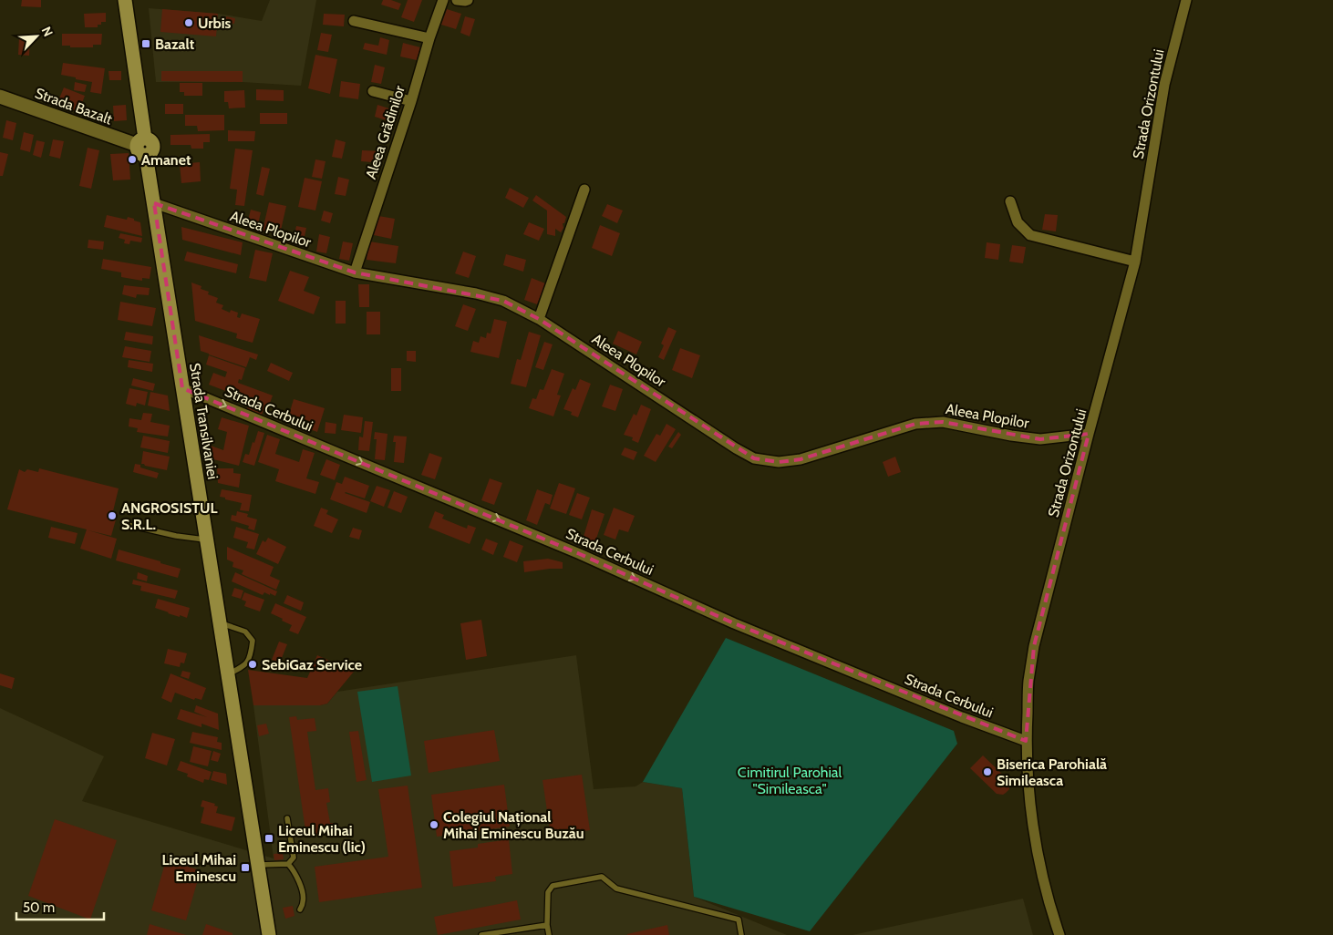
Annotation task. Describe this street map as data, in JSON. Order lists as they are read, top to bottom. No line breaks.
{"streets":{"main road":["Strada Bazalt","Strada Transilvaniei"],"street":["Strada Orizontului","Aleea Grădinilor","Aleea Plopilor","Strada Cerbului"]},"crossings":[["Strada Orizontului","Aleea Plopilor"],["Strada Orizontului","Strada Cerbului"],["Strada Bazalt","Strada Transilvaniei"],["Aleea Grădinilor","Aleea Plopilor"],["Aleea Plopilor","Strada Transilvaniei"],["Strada Cerbului","Strada Transilvaniei"]],"one_way":["Strada Cerbului"],"parks":["Cimitirul Parohial \"Simileasca\""],"places":{"other":["Urbis","Amanet","ANGROSISTUL S.R.L.","SebiGaz Service","Biserica Parohială Simileasca","Colegiul Național Mihai Eminescu Buzău"],"transit":["Bazalt","Liceul Mihai Eminescu (lic)","Liceul Mihai Eminescu"]},"scale_bar":"50 m","north":"top right"}
